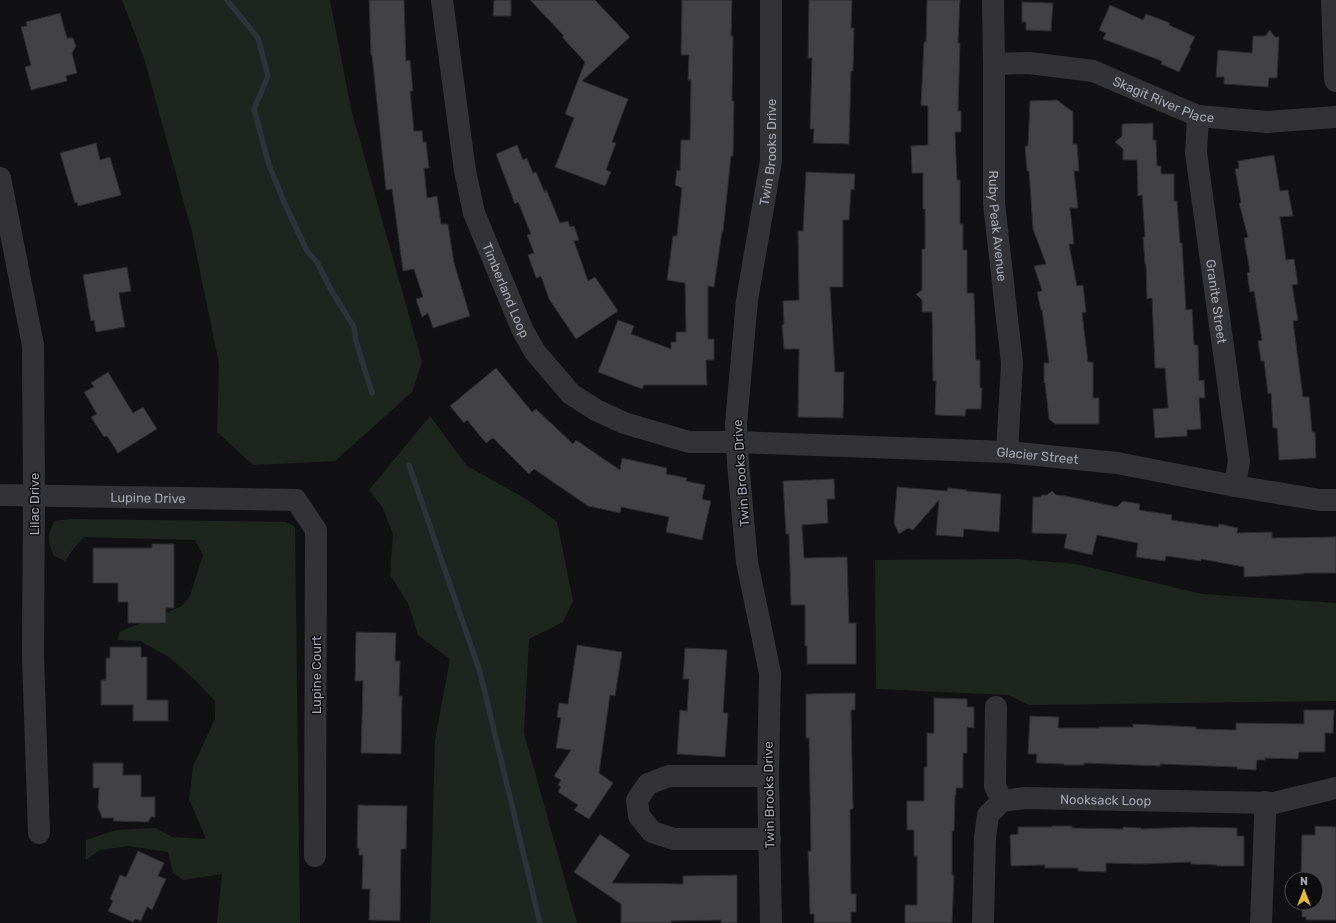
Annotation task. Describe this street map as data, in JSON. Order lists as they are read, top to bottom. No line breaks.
{"streets":{"street":["Skagit River Place","Twin Brooks Drive","Ruby Peak Avenue","Timberland Loop","Granite Street","Glacier Street","Lupine Drive","Lilac Drive","Lupine Court","Nooksack Loop"]},"crossings":[["Skagit River Place","Ruby Peak Avenue"],["Skagit River Place","Granite Street"],["Twin Brooks Drive","Timberland Loop"],["Twin Brooks Drive","Glacier Street"],["Ruby Peak Avenue","Glacier Street"],["Timberland Loop","Glacier Street"],["Granite Street","Glacier Street"],["Lupine Drive","Lilac Drive"],["Lupine Drive","Lupine Court"]],"north":"top"}
